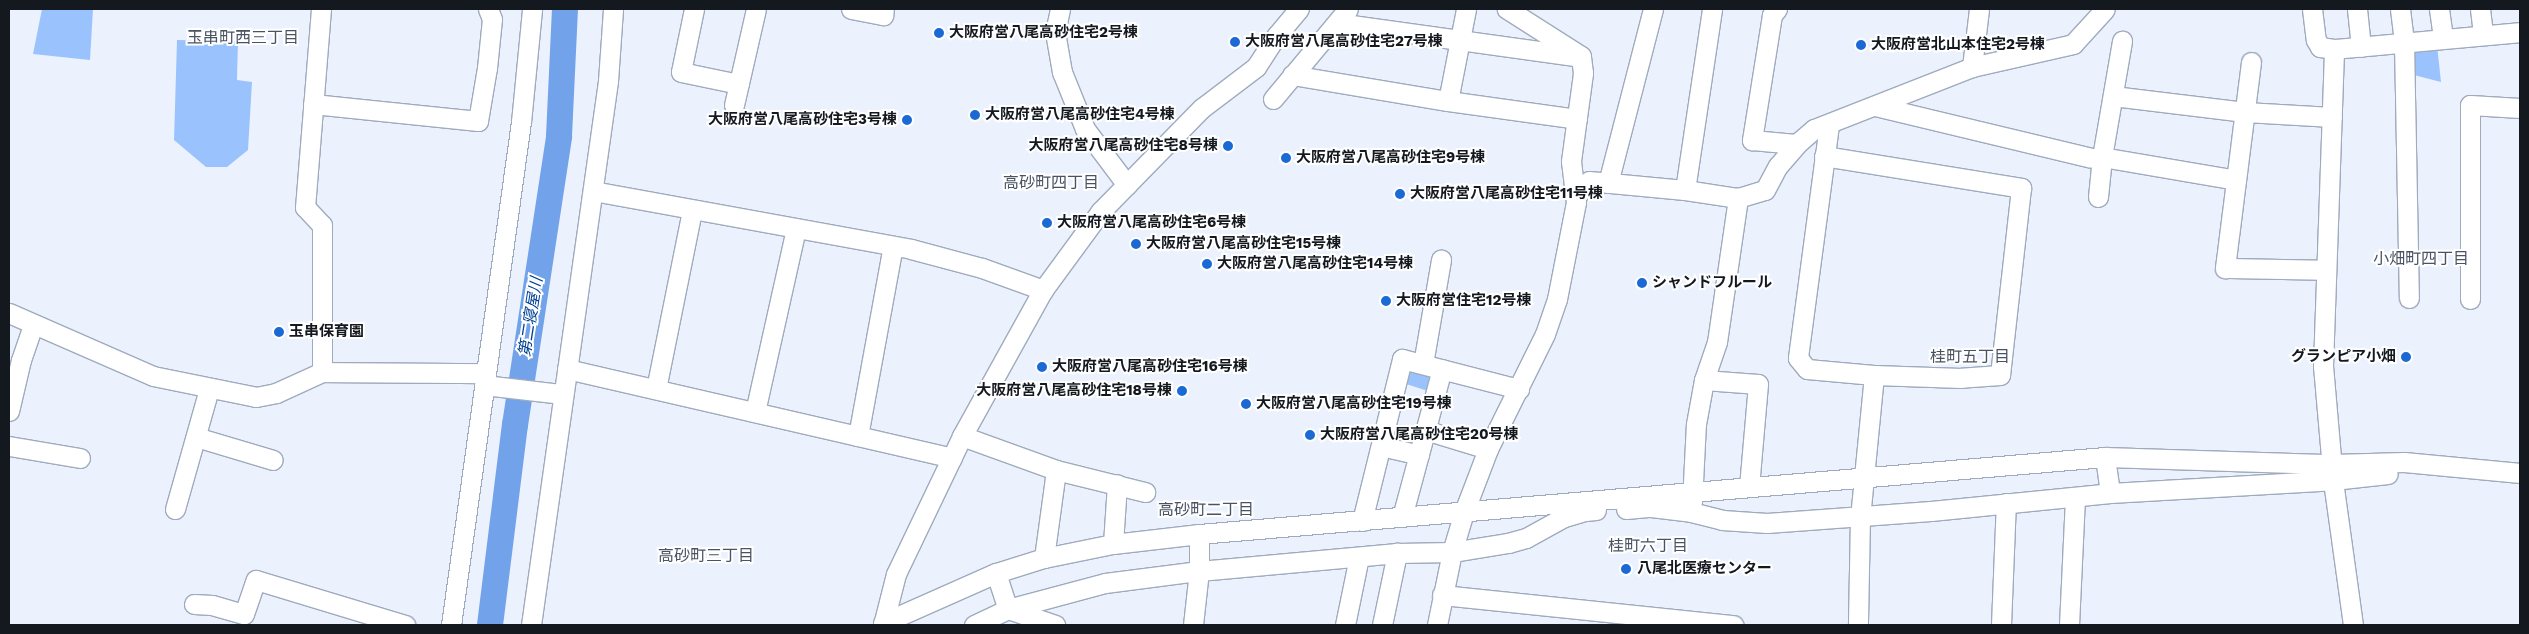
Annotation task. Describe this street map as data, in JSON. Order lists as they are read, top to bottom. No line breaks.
{"districts":["玉串町西三丁目","高砂町四丁目","小畑町四丁目","桂町五丁目","高砂町二丁目","桂町六丁目","高砂町三丁目"],"water":["第二寝屋川"],"places":["大阪府営八尾高砂住宅2号棟","大阪府営八尾高砂住宅27号棟","大阪府営北山本住宅2号棟","大阪府営八尾高砂住宅4号棟","大阪府営八尾高砂住宅3号棟","大阪府営八尾高砂住宅8号棟","大阪府営八尾高砂住宅9号棟","大阪府営八尾高砂住宅11号棟","大阪府営八尾高砂住宅6号棟","大阪府営八尾高砂住宅15号棟","大阪府営八尾高砂住宅14号棟","シャンドフルール","大阪府営住宅12号棟","玉串保育園","グランピア小畑","大阪府営八尾高砂住宅16号棟","大阪府営八尾高砂住宅18号棟","大阪府営八尾高砂住宅19号棟","大阪府営八尾高砂住宅20号棟","八尾北医療センター"]}
